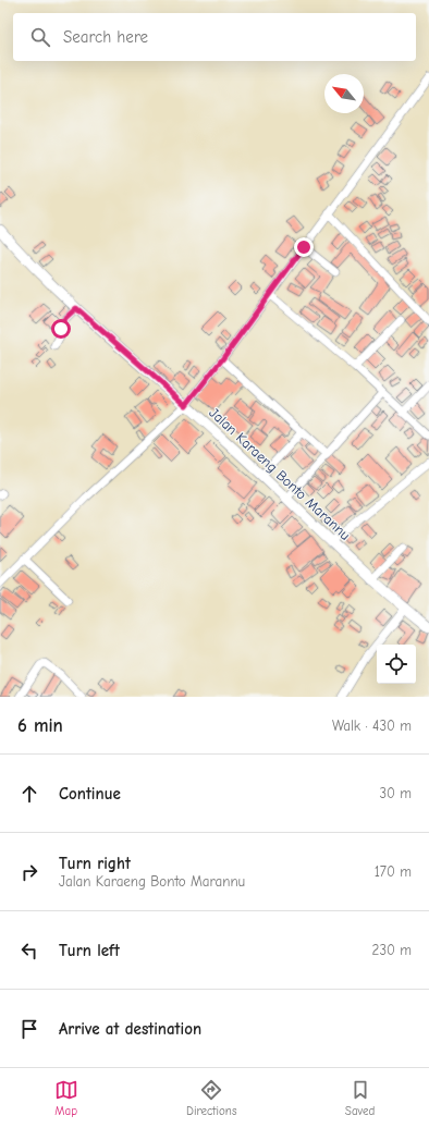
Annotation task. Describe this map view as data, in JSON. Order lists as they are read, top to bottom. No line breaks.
{"streets":{"main road":["Jalan Karaeng Bonto Marannu"]},"north":"top left","page":{"search":"Search here","heading":["6 min","Walk · 430 m"],"list":[["Continue","30 m"],["Turn right","Jalan Karaeng Bonto Marannu","170 m"],["Turn left","230 m"],"Arrive at destination"],"nav":["Map","Directions","Saved"]}}
